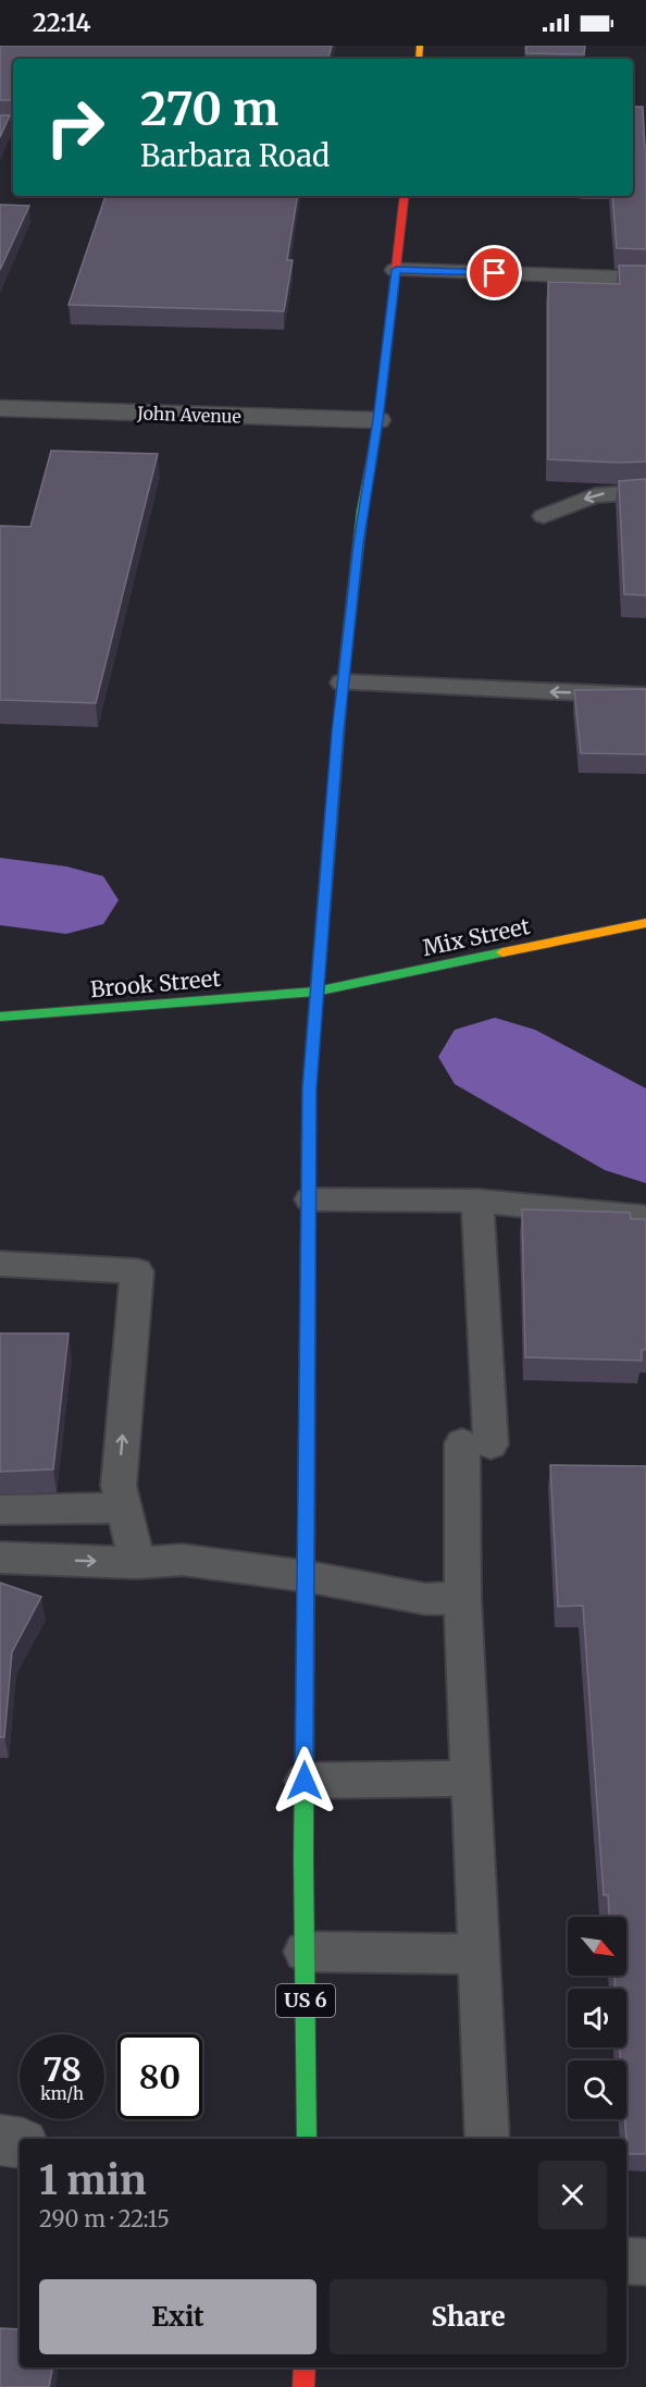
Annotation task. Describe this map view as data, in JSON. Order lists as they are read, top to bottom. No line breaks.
{"streets":{"main road":["Mix Street","Brook Street","US 6"],"street":["John Avenue"]},"crossings":[["John Avenue","US 6"],["Mix Street","Brook Street"],["Mix Street","US 6"],["Brook Street","US 6"]],"north":"bottom right","page":{"status":"22:14","turn":["270 m","Barbara Road"],"speed":"78 km/h","limit":"80","heading":["1 min","290 m · 22:15"],"buttons":["Exit","Share"]}}
